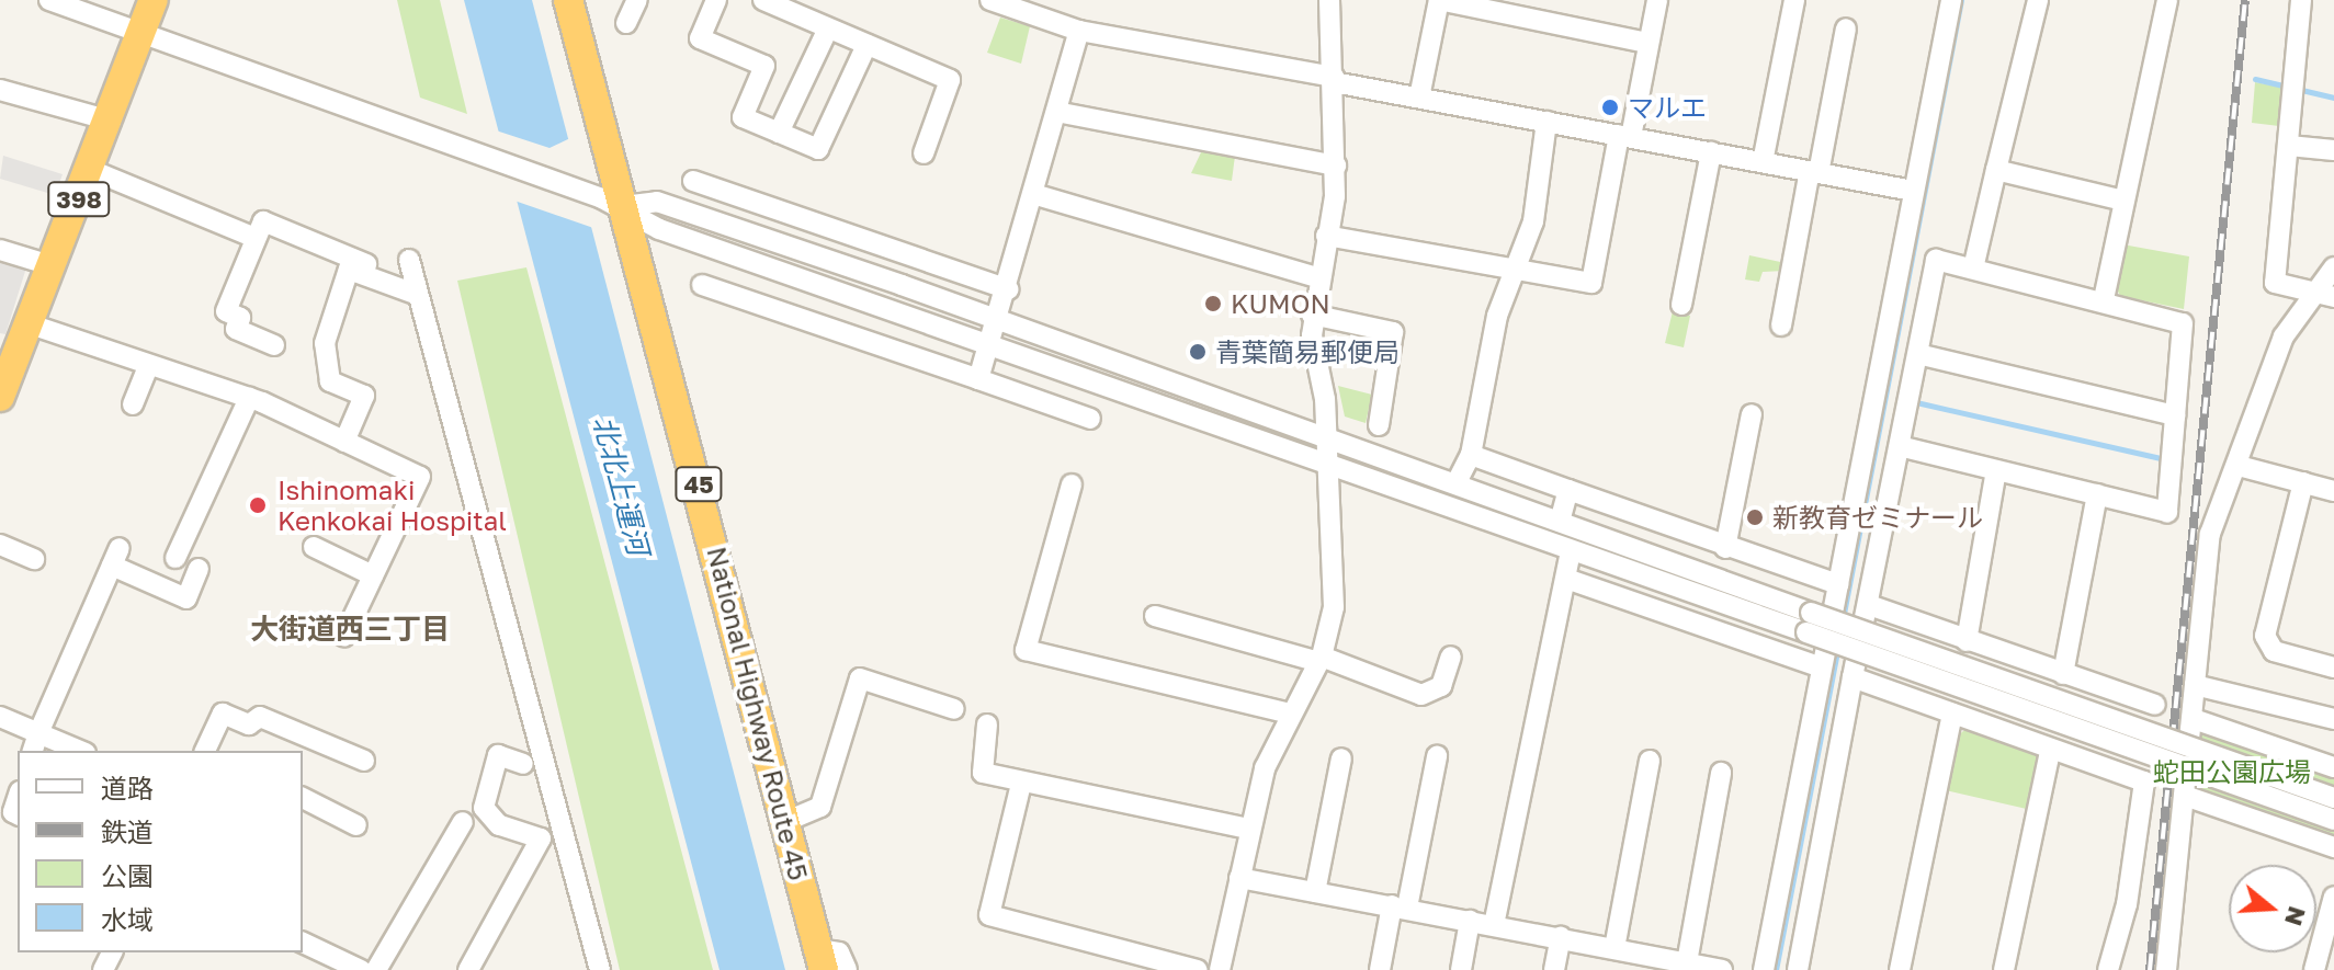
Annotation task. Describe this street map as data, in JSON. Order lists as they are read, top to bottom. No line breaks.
{"streets":{"highway":["398","45","National Highway Route 45"]},"districts":["大街道西三丁目"],"water":["北北上運河"],"parks":["蛇田公園広場"],"places":["マルエ","KUMON","青葉簡易郵便局","Ishinomaki Kenkokai Hospital","新教育ゼミナール"],"legend":["道路","鉄道","公園","水域"],"north":"right"}
